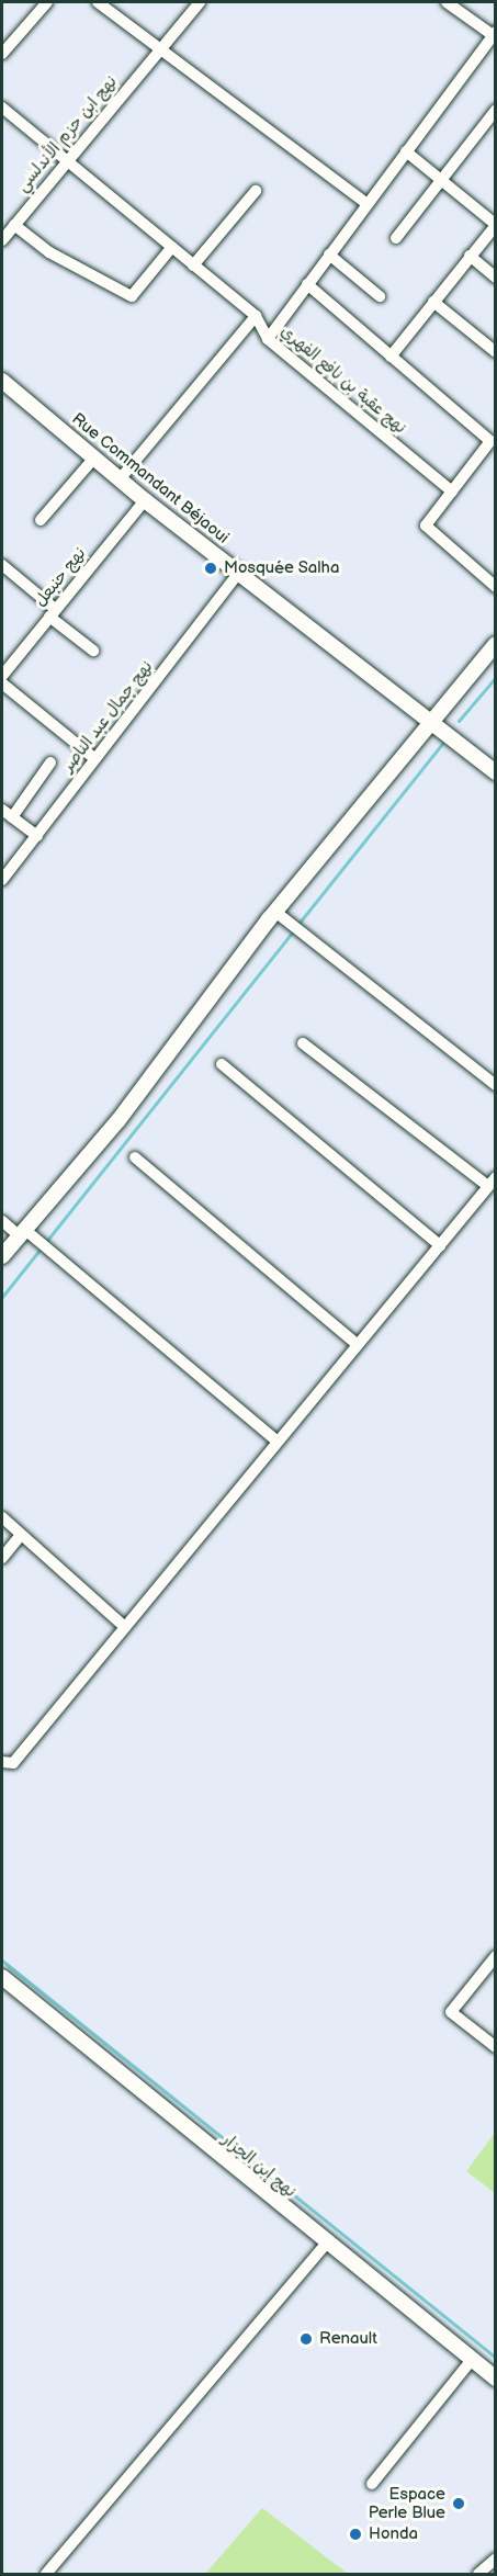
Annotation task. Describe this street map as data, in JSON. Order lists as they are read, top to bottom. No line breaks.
{"streets":{"street":["نهج ابن حزم الأندلسي","نهج عقبة بن نافع الفهري","Rue Commandant Béjaoui","نهج حنبعل","نهج جمال عبد الناصر","نهج إبن الجزار"]},"crossings":[["نهج ابن حزم الأندلسي","نهج عقبة بن نافع الفهري"],["Rue Commandant Béjaoui","نهج حنبعل"],["Rue Commandant Béjaoui","نهج جمال عبد الناصر"]],"places":["Mosquée Salha","Renault","Espace Perle Blue","Honda"]}
